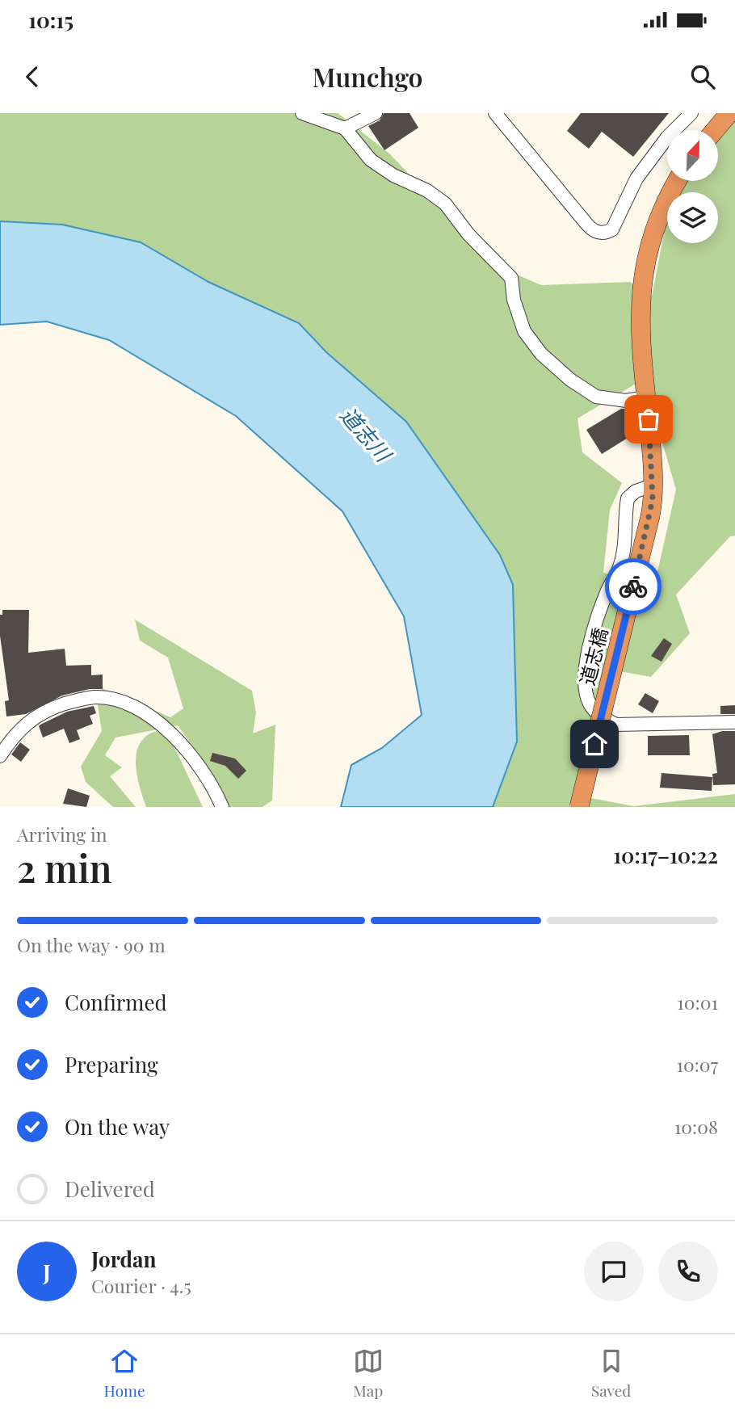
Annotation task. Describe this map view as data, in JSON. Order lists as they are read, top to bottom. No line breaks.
{"streets":{"highway":["道志橋"]},"water":["道志川"],"north":"top","page":{"status":"10:15","header":"Munchgo","heading":["2 min","Arriving in","10:17–10:22"],"panel":["Jordan","Courier · 4.5"],"bar":"On the way · 90 m","list":[["Confirmed","10:01"],["Preparing","10:07"],["On the way","10:08"],"Delivered"],"round":"J","tabs":["Home","Map","Saved"]}}
